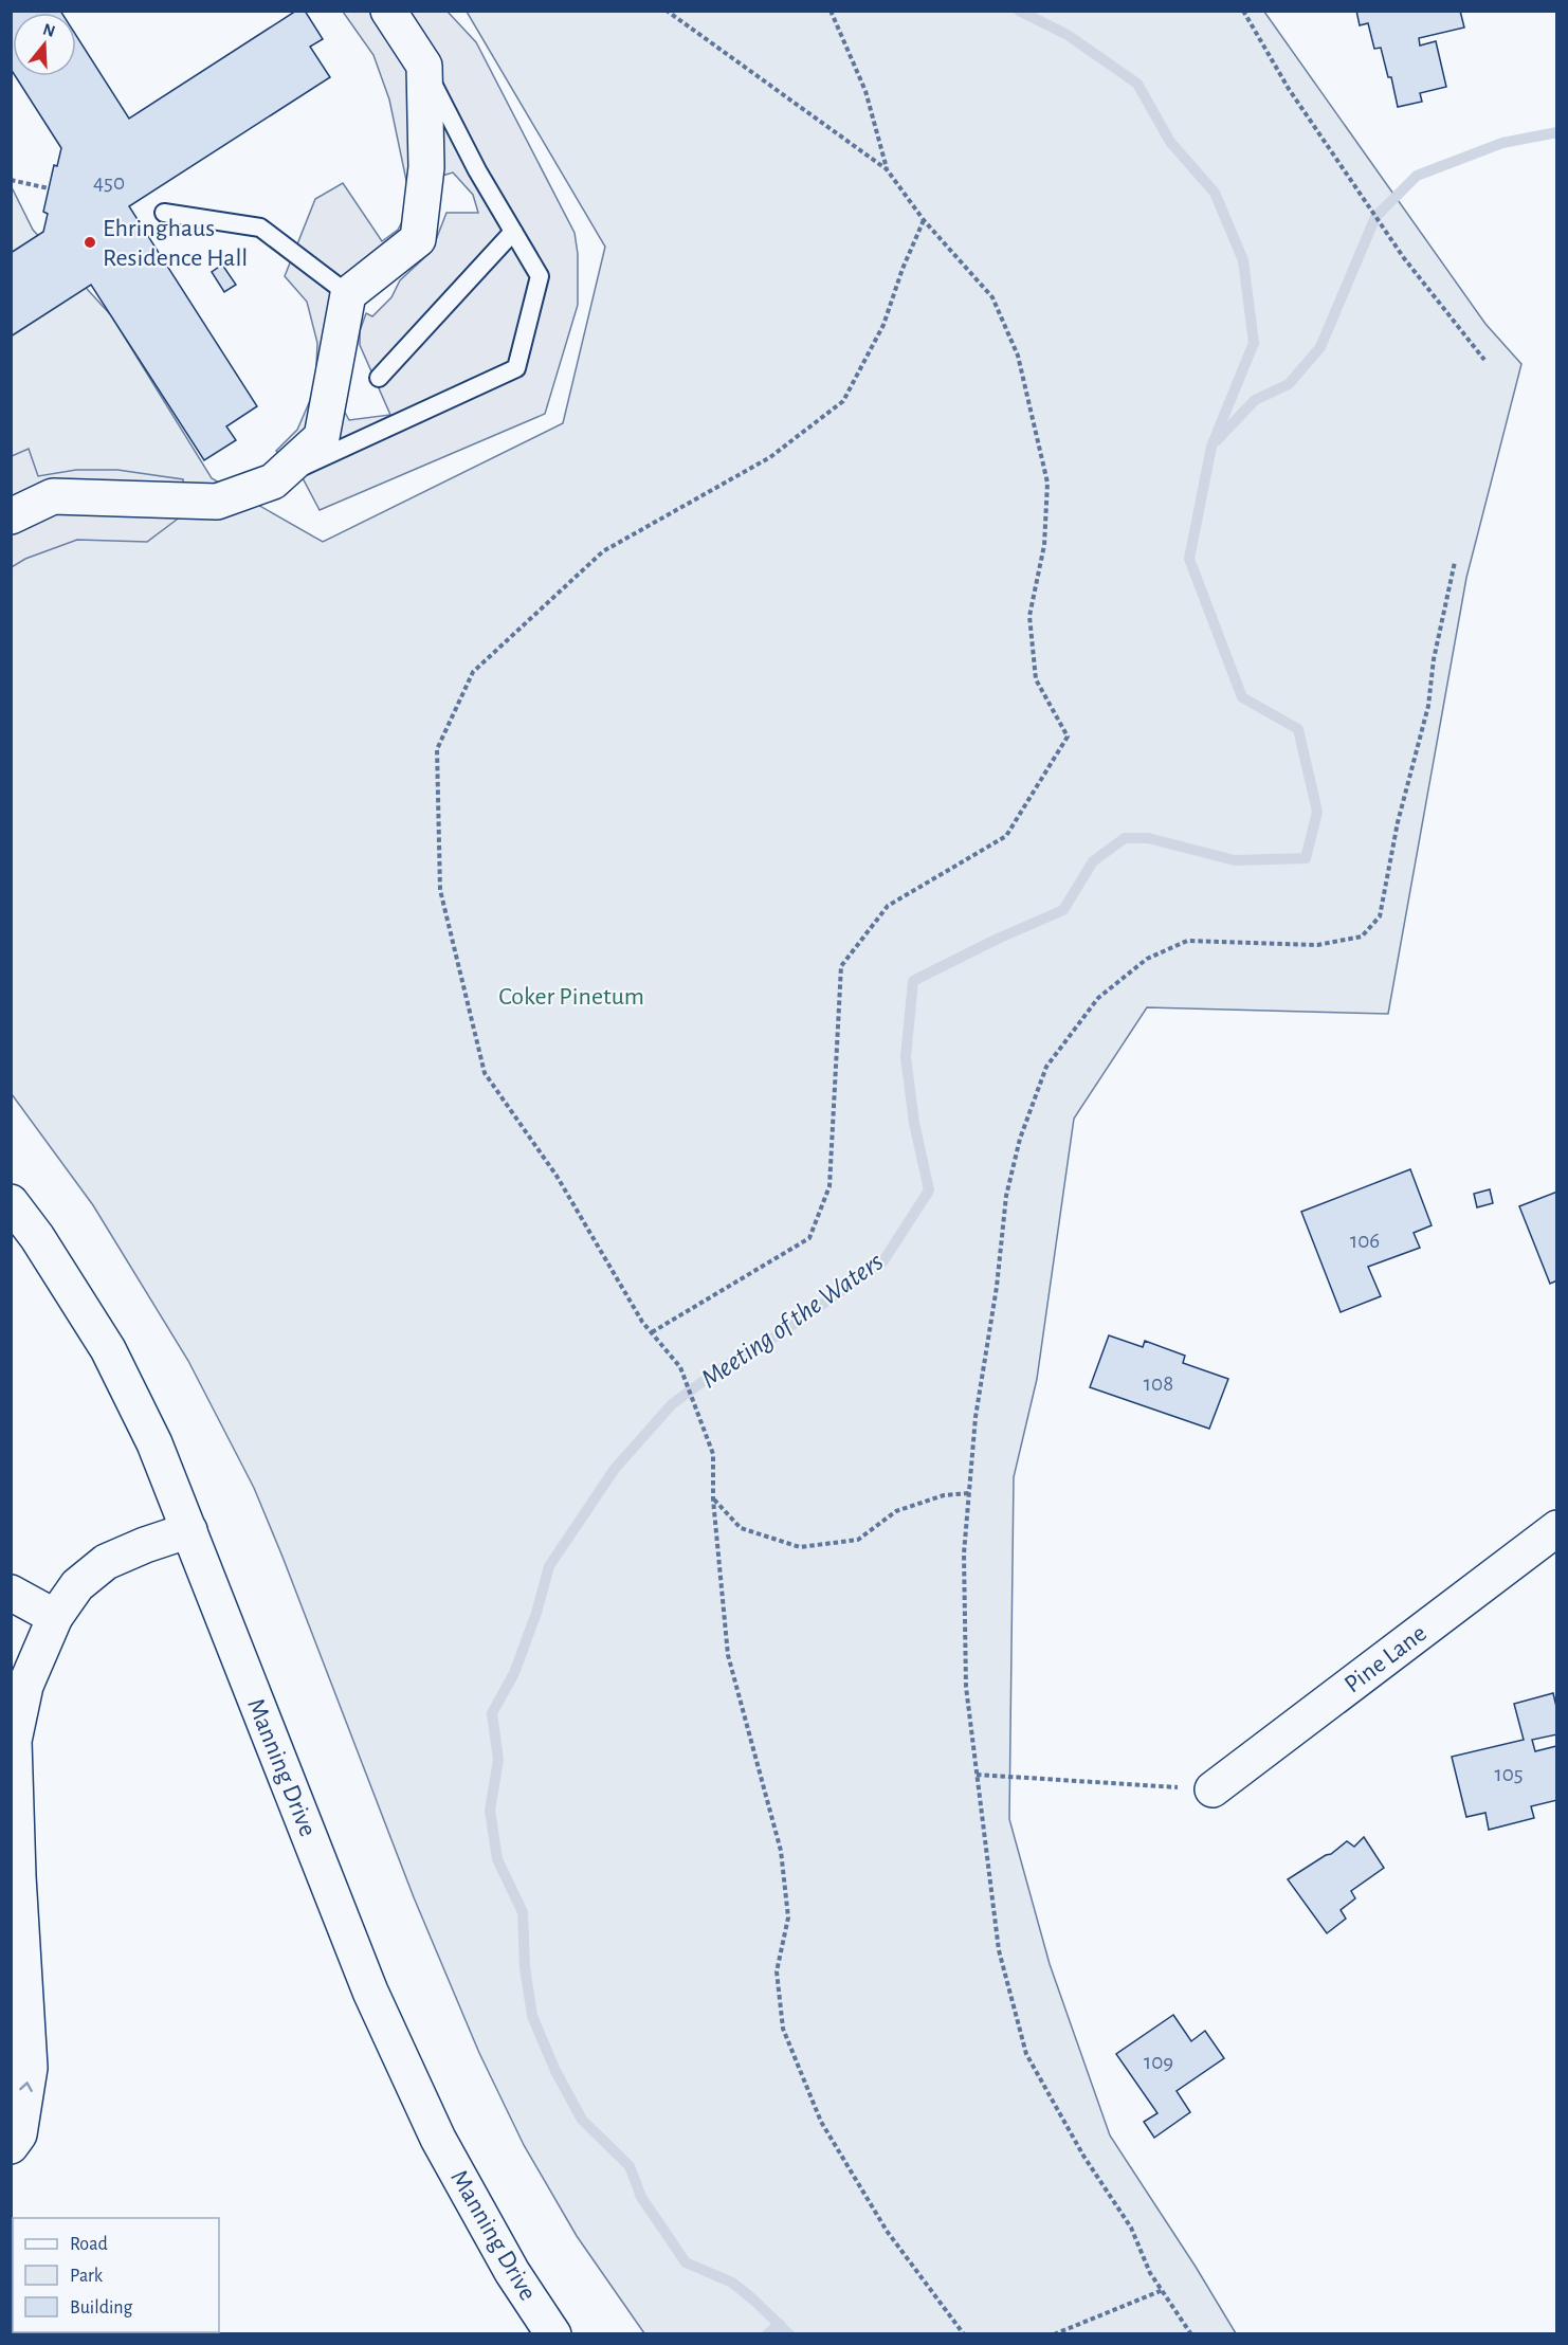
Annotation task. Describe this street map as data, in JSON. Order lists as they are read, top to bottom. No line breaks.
{"streets":{"street":["Pine Lane","Manning Drive"]},"water":["Meeting of the Waters"],"parks":["Coker Pinetum"],"places":["Ehringhaus Residence Hall"],"house_numbers":["450","106","108","105","109"],"legend":["Road","Park","Building"],"north":"top"}
